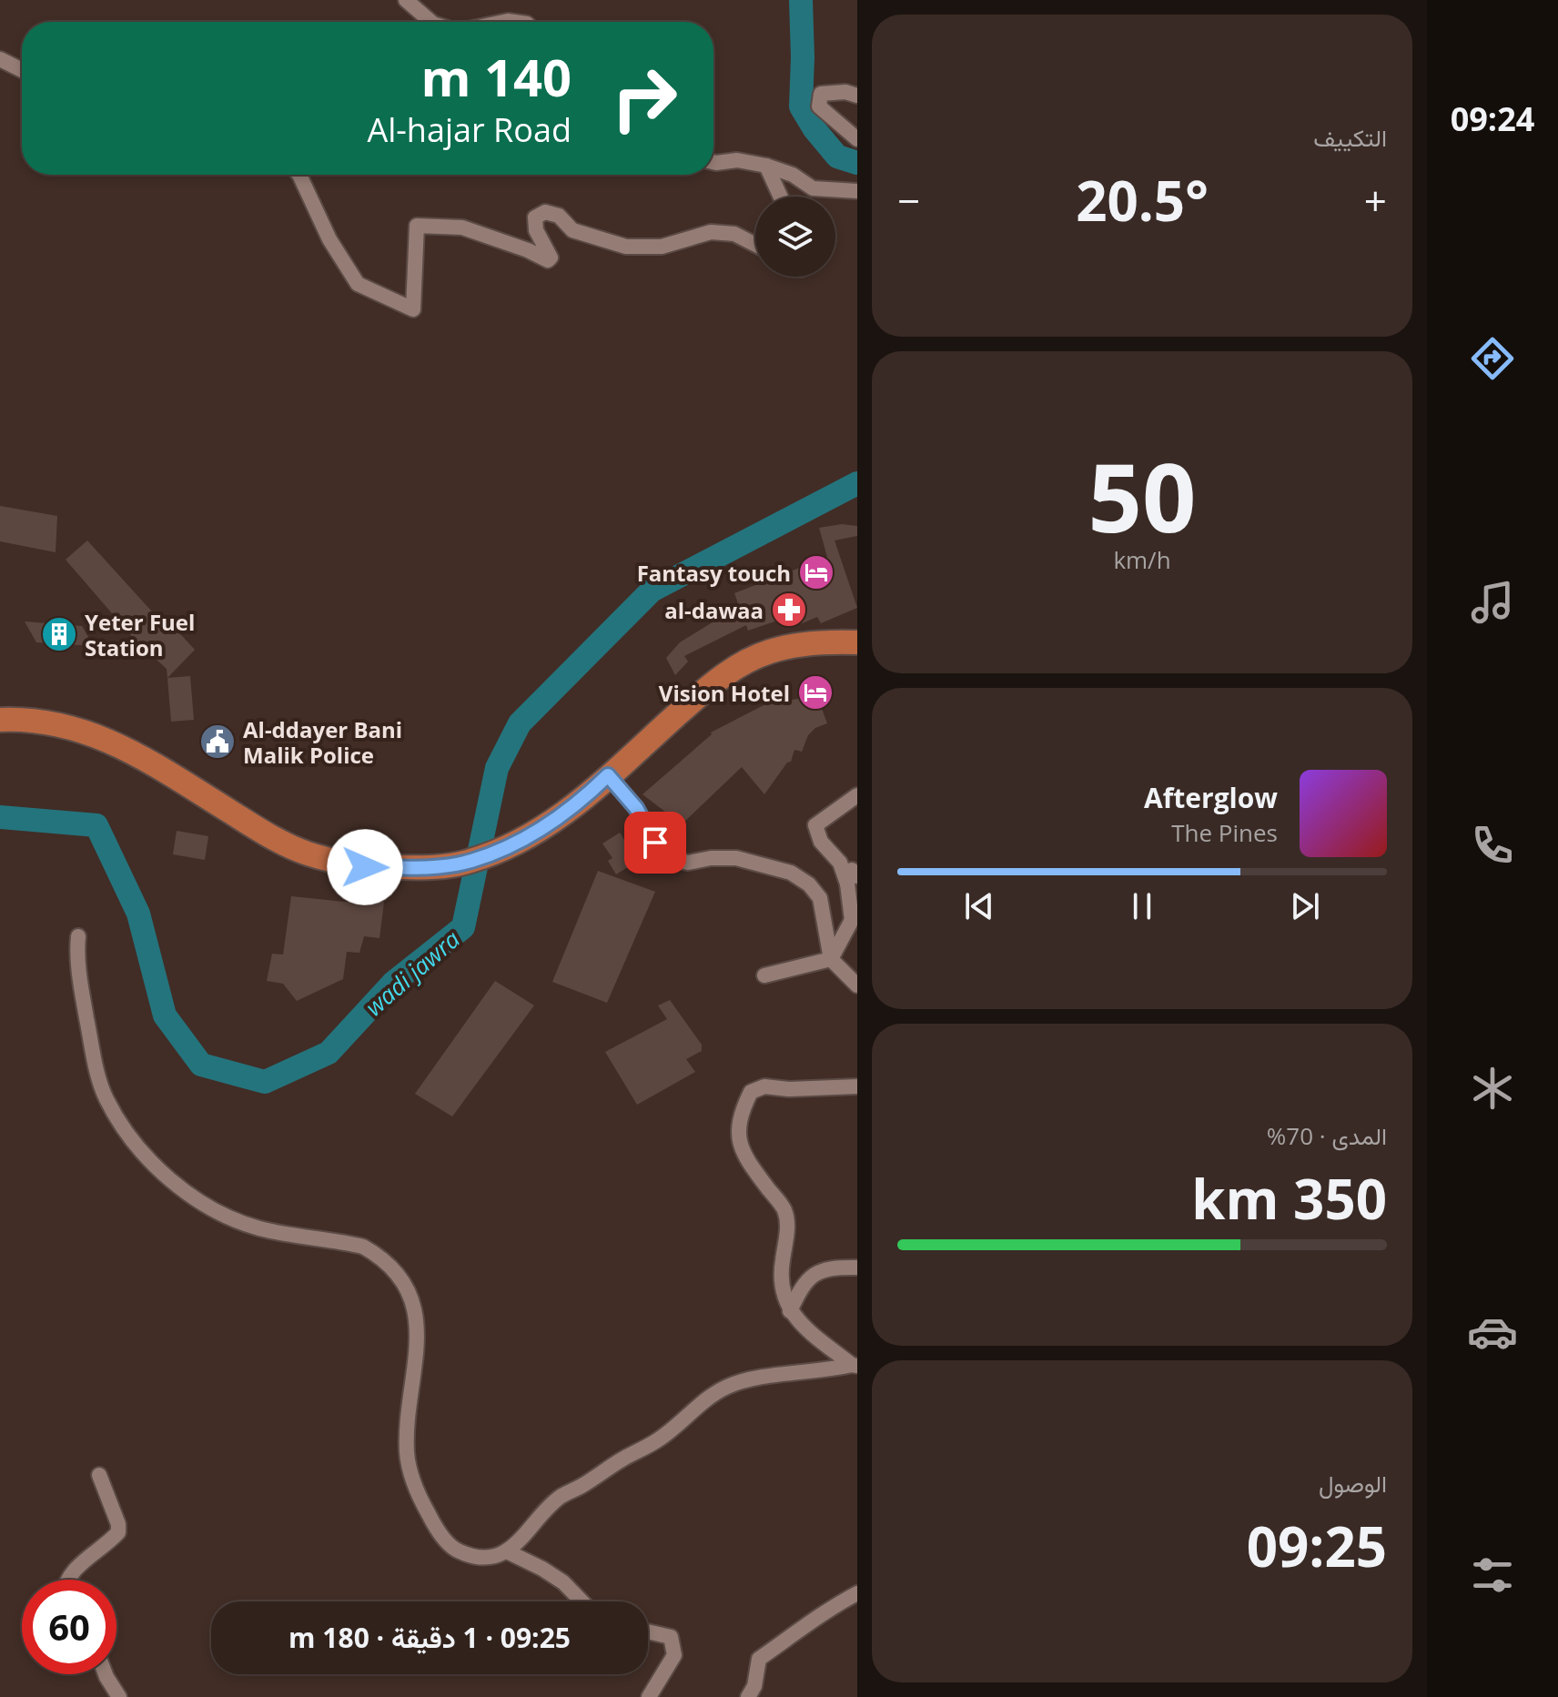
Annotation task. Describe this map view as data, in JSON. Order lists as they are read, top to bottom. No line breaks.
{"water":["wadi jawra"],"places":{"hotel":["Fantasy touch","Vision Hotel"],"pharmacy":["al-dawaa"],"building":["Yeter Fuel Station"],"public building":["Al-ddayer Bani Malik Police"]},"page":{"tabs":"09:24","tile":["التكييف",["50","km/h"],["المدى · 70%","350 km"],["الوصول","09:25"]],"turn":["140 m","Al-hajar Road"],"heat":["−","20.5°","+"],"song":["Afterglow","The Pines"],"limit":"60","trip":"09:25 · 1 دقيقة · 180 m"}}
